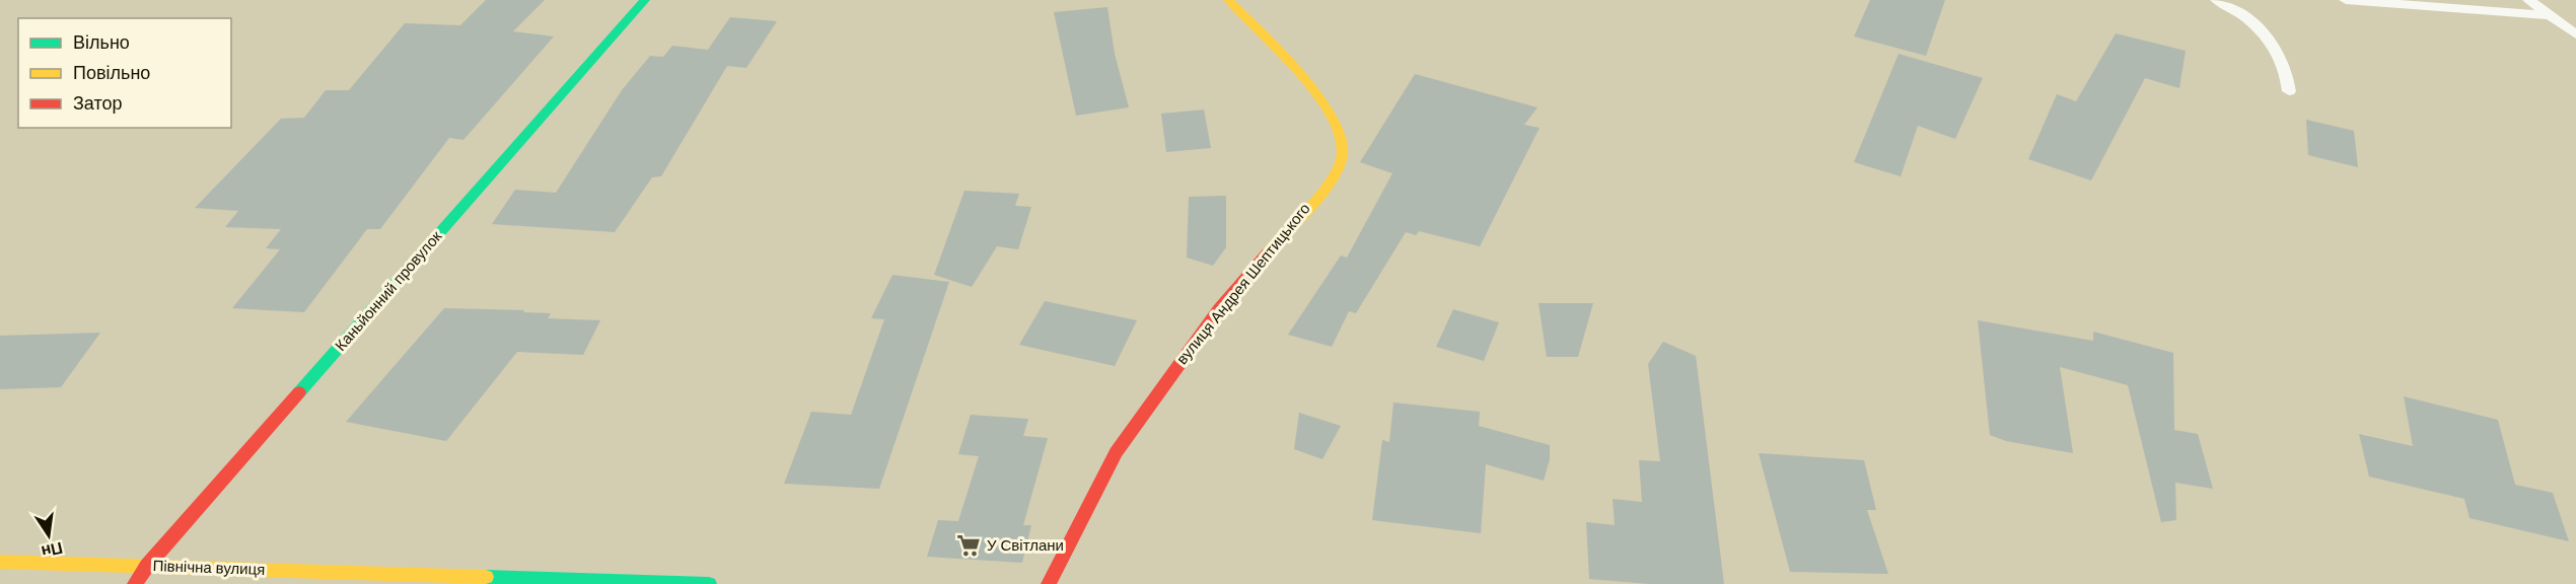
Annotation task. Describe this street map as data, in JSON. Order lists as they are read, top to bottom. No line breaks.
{"streets":{"street":["вулиця Андрея Шептицького","Каньйонний провулок","Північна вулиця"]},"crossings":[["Каньйонний провулок","Північна вулиця"]],"places":{"supermarket":["У Світлани"]},"legend":["Вільно","Повільно","Затор"],"north":"bottom"}
